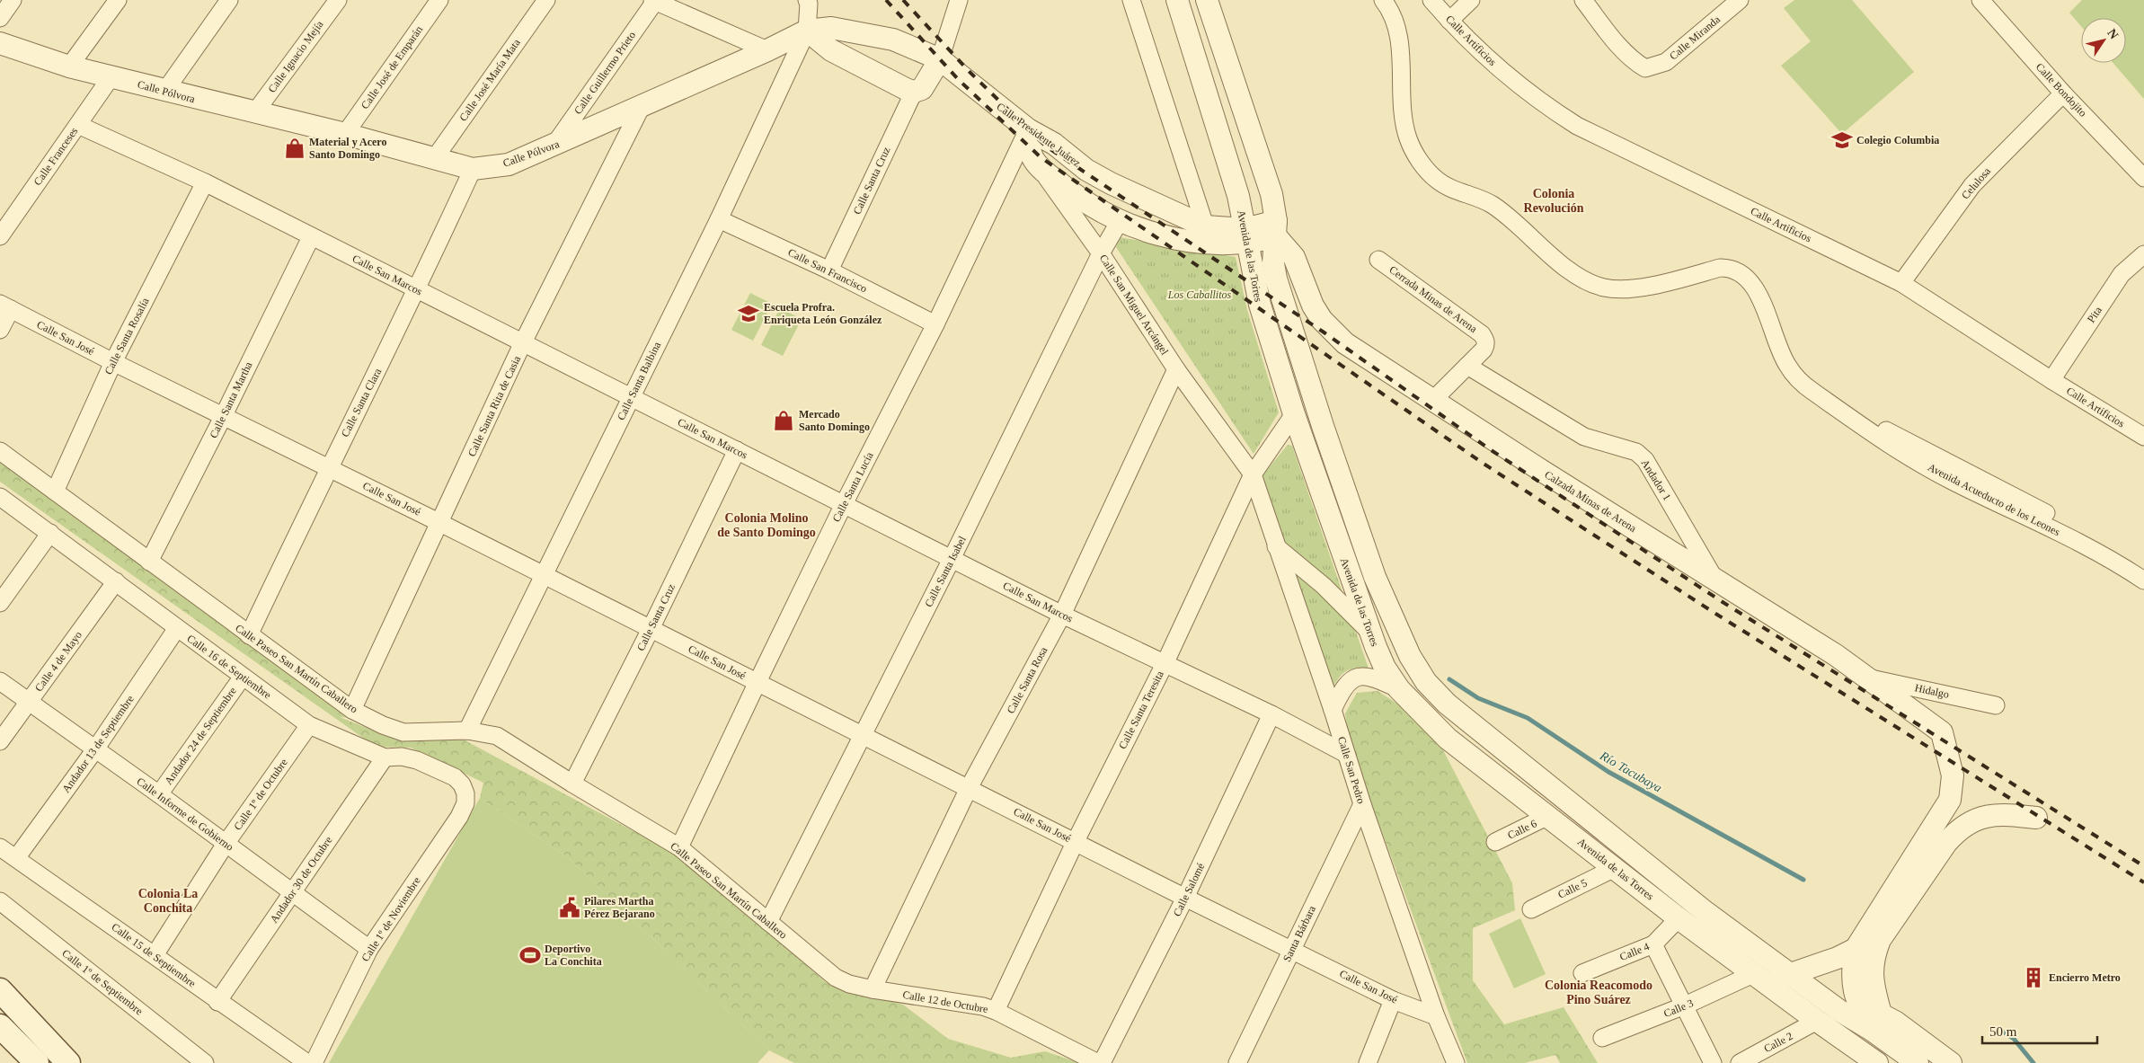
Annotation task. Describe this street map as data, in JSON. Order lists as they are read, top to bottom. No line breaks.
{"streets":{"street":["Calle Miranda","Calle Artificios","Calle Ignacio Mejía","Calle José de Emparán","Calle Guillermo Prieto","Calle José María Mata","Calle Bondojito","Calle Pólvora","Calle Presidente Juárez","Calle Franceses","Calle Santa Cruz","Celulosa","Avenida de las Torres","Calle San Francisco","Calle San Marcos","Cerrada Minas de Arena","Calle San Miguel Arcángel","Pita","Calle Santa Rosalía","Calle San José","Calle Santa Balbina","Calle Santa Martha","Calle Santa Clara","Calle Santa Rita de Casia","Andador 1","Calle Santa Lucía","Avenida Acueducto de los Leones","Calzada Minas de Arena","Calle Santa Isabel","Calle 4 de Mayo","Calle 16 de Septiembre","Calle Paseo San Martín Caballero","Calle Santa Rosa","Hidalgo","Calle Santa Teresita","Andador 24 de Septiembre","Andador 13 de Septiembre","Calle San Pedro","Calle 1º de Octubre","Calle Informe de Gobierno","Calle 6","Andador 30 de Octubre","Calle 5","Calle Salomé","Calle 1º de Noviembre","Santa Bárbara","Calle 4","Calle 15 de Septiembre","Calle 1º de Septiembre","Calle 12 de Octubre","Calle 3","Calle 2"]},"crossings":[["Calle Artificios","Celulosa"],["Calle Artificios","Pita"],["Calle Ignacio Mejía","Calle Pólvora"],["Calle José de Emparán","Calle Pólvora"],["Calle Guillermo Prieto","Calle Pólvora"],["Calle José María Mata","Calle Pólvora"],["Calle Bondojito","Celulosa"],["Calle Pólvora","Calle Presidente Juárez"],["Calle Pólvora","Calle Franceses"],["Calle Pólvora","Calle Santa Balbina"],["Calle Pólvora","Calle Santa Clara"],["Calle Pólvora","Calle Santa Rita de Casia"],["Calle Presidente Juárez","Avenida de las Torres"],["Calle Presidente Juárez","Calle San Miguel Arcángel"],["Calle Presidente Juárez","Calle Santa Balbina"],["Calle Presidente Juárez","Calle Santa Lucía"],["Calle Presidente Juárez","Calzada Minas de Arena"],["Calle Presidente Juárez","Calle Santa Isabel"],["Calle Franceses","Calle San Marcos"],["Calle Santa Cruz","Calle San Francisco"],["Calle Santa Cruz","Calle San Marcos"],["Calle Santa Cruz","Calle San José"],["Calle Santa Cruz","Calle Paseo San Martín Caballero"],["Avenida de las Torres","Calzada Minas de Arena"],["Avenida de las Torres","Calle Santa Teresita"],["Avenida de las Torres","Calle 6"],["Avenida de las Torres","Calle 5"],["Avenida de las Torres","Calle 4"],["Avenida de las Torres","Calle 3"],["Avenida de las Torres","Calle 2"],["Calle San Francisco","Calle Santa Balbina"],["Calle San Francisco","Calle Santa Lucía"],["Calle San Marcos","Calle Santa Rosalía"],["Calle San Marcos","Calle Santa Balbina"],["Calle San Marcos","Calle Santa Martha"],["Calle San Marcos","Calle Santa Clara"],["Calle San Marcos","Calle Santa Rita de Casia"],["Calle San Marcos","Calle Santa Lucía"],["Calle San Marcos","Calle Santa Isabel"],["Calle San Marcos","Calle Santa Rosa"],["Calle San Marcos","Calle Santa Teresita"],["Calle San Marcos","Calle San Pedro"],["Calle San Marcos","Calle Salomé"],["Cerrada Minas de Arena","Andador 1"],["Cerrada Minas de Arena","Calzada Minas de Arena"],["Calle San Miguel Arcángel","Calle Santa Lucía"],["Calle San Miguel Arcángel","Calle Santa Isabel"],["Calle San Miguel Arcángel","Calle Santa Rosa"],["Calle San Miguel Arcángel","Calle Santa Teresita"],["Calle San Miguel Arcángel","Calle San Pedro"],["Calle Santa Rosalía","Calle San José"],["Calle Santa Rosalía","Calle Paseo San Martín Caballero"],["Calle San José","Calle Santa Balbina"],["Calle San José","Calle Santa Martha"],["Calle San José","Calle Santa Clara"],["Calle San José","Calle Santa Rita de Casia"],["Calle San José","Calle Santa Lucía"],["Calle San José","Calle Santa Isabel"],["Calle San José","Calle Santa Rosa"],["Calle San José","Calle Santa Teresita"],["Calle San José","Calle San Pedro"],["Calle San José","Calle Salomé"],["Calle San José","Santa Bárbara"],["Calle Santa Balbina","Calle Paseo San Martín Caballero"],["Calle Santa Martha","Calle Paseo San Martín Caballero"],["Calle Santa Clara","Calle Paseo San Martín Caballero"],["Calle Santa Rita de Casia","Calle Paseo San Martín Caballero"],["Andador 1","Calzada Minas de Arena"],["Calle Santa Lucía","Calle Paseo San Martín Caballero"],["Calzada Minas de Arena","Hidalgo"],["Calle Santa Isabel","Calle Paseo San Martín Caballero"],["Calle 4 de Mayo","Calle 16 de Septiembre"],["Calle 4 de Mayo","Calle Informe de Gobierno"],["Calle 16 de Septiembre","Andador 24 de Septiembre"],["Calle 16 de Septiembre","Andador 13 de Septiembre"],["Calle 16 de Septiembre","Calle 1º de Octubre"],["Calle 16 de Septiembre","Andador 30 de Octubre"],["Calle 16 de Septiembre","Calle 1º de Noviembre"],["Calle Paseo San Martín Caballero","Calle 12 de Octubre"],["Calle Santa Rosa","Calle 12 de Octubre"],["Calle Santa Teresita","Calle San Pedro"],["Calle Santa Teresita","Calle 12 de Octubre"],["Andador 24 de Septiembre","Calle Informe de Gobierno"],["Andador 13 de Septiembre","Calle Informe de Gobierno"],["Andador 13 de Septiembre","Calle 15 de Septiembre"],["Calle San Pedro","Santa Bárbara"],["Calle 1º de Octubre","Calle Informe de Gobierno"],["Calle 1º de Octubre","Calle 15 de Septiembre"],["Calle Informe de Gobierno","Andador 30 de Octubre"],["Calle Informe de Gobierno","Calle 1º de Noviembre"],["Andador 30 de Octubre","Calle 15 de Septiembre"],["Calle 1º de Noviembre","Calle 15 de Septiembre"]],"districts":["Colonia Revolución","Colonia Molino de Santo Domingo","Colonia La Conchita","Colonia Reacomodo Pino Suárez"],"water":["Río Tacubaya"],"parks":["Los Caballitos"],"places":{"school or university":["Colegio Columbia","Escuela Profra. Enriqueta León González"],"shop":["Material y Acero Santo Domingo","Mercado Santo Domingo"],"public building":["Pilares Martha Pérez Bejarano"],"sports":["Deportivo La Conchita"],"building":["Encierro Metro"]},"scale_bar":"50 m","north":"top right"}
